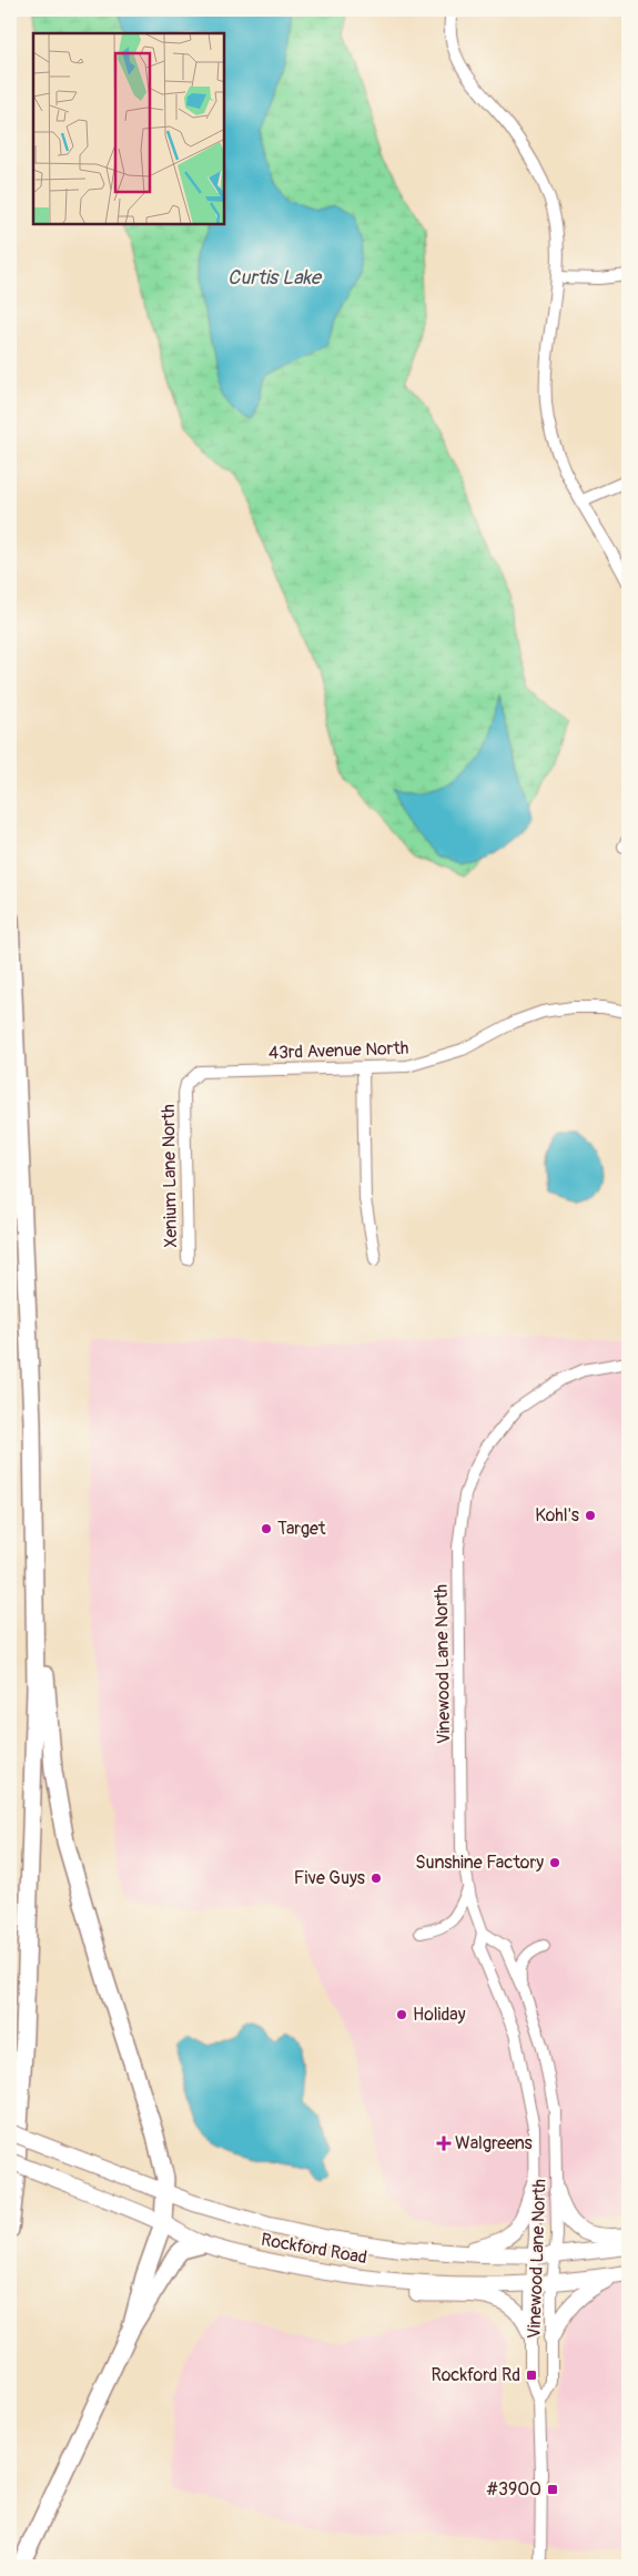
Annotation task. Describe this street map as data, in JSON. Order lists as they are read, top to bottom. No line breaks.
{"streets":{"main road":["Rockford Road"],"street":["43rd Avenue North","Xenium Lane North","Vinewood Lane North"]},"crossings":[["43rd Avenue North","Xenium Lane North"],["Vinewood Lane North","Rockford Road"]],"water":["Curtis Lake"],"places":{"other":["Kohl's","Target","Sunshine Factory","Five Guys","Holiday"],"health":["Walgreens"],"transit":["Rockford Rd","#3900"]}}
